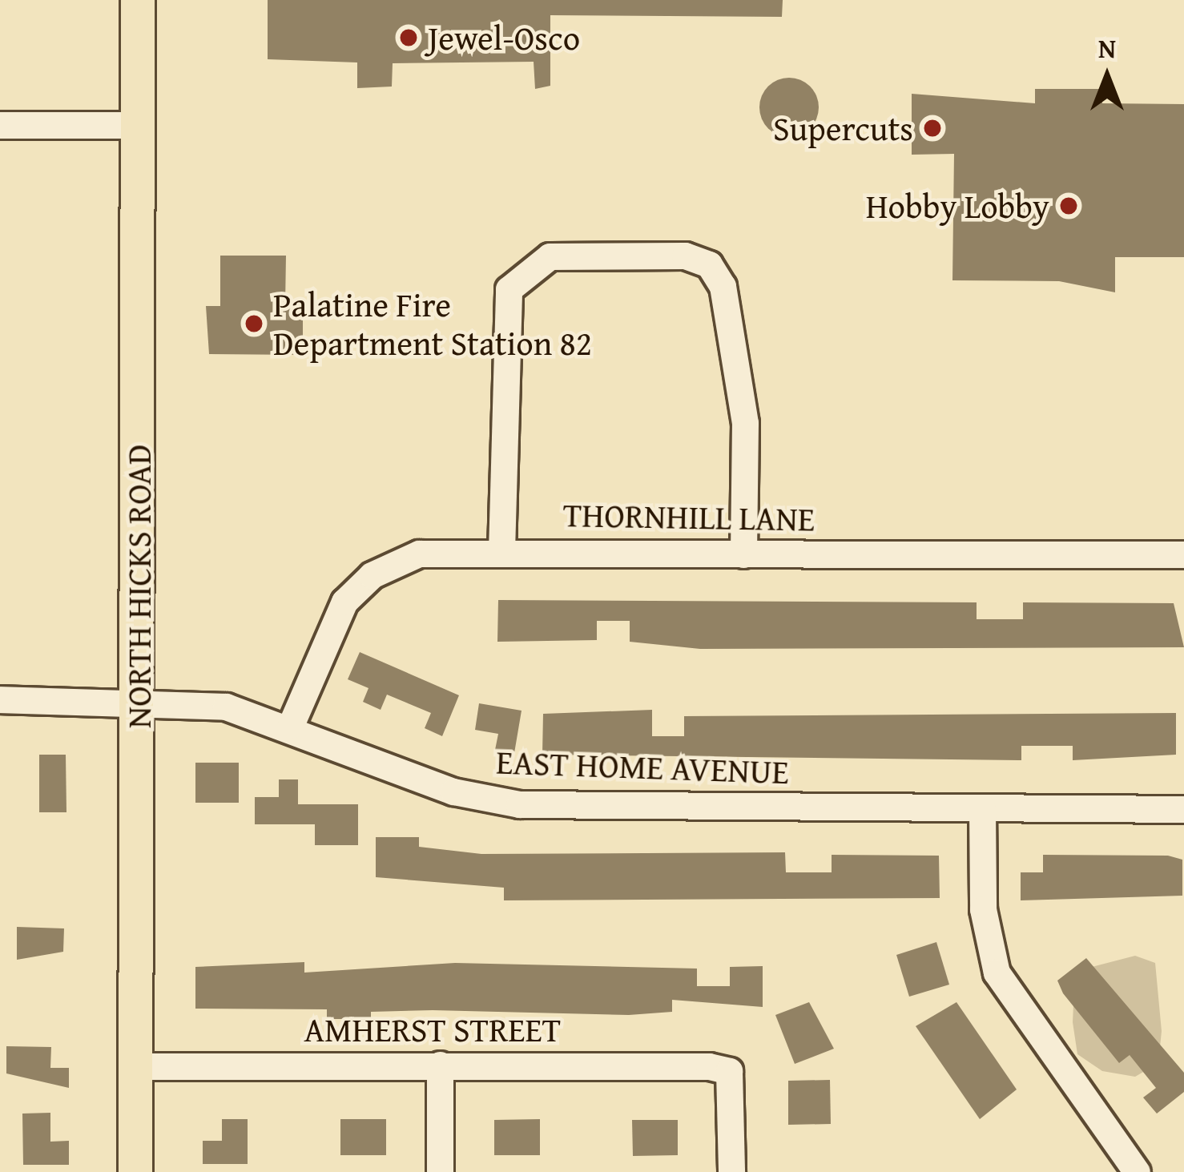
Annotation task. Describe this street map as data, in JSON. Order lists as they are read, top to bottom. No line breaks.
{"streets":{"main road":["NORTH HICKS ROAD"],"street":["THORNHILL LANE","EAST HOME AVENUE","AMHERST STREET"]},"crossings":[["THORNHILL LANE","EAST HOME AVENUE"],["NORTH HICKS ROAD","EAST HOME AVENUE"],["NORTH HICKS ROAD","AMHERST STREET"]],"places":["Jewel-Osco","Supercuts","Hobby Lobby","Palatine Fire Department Station 82"],"north":"top"}
